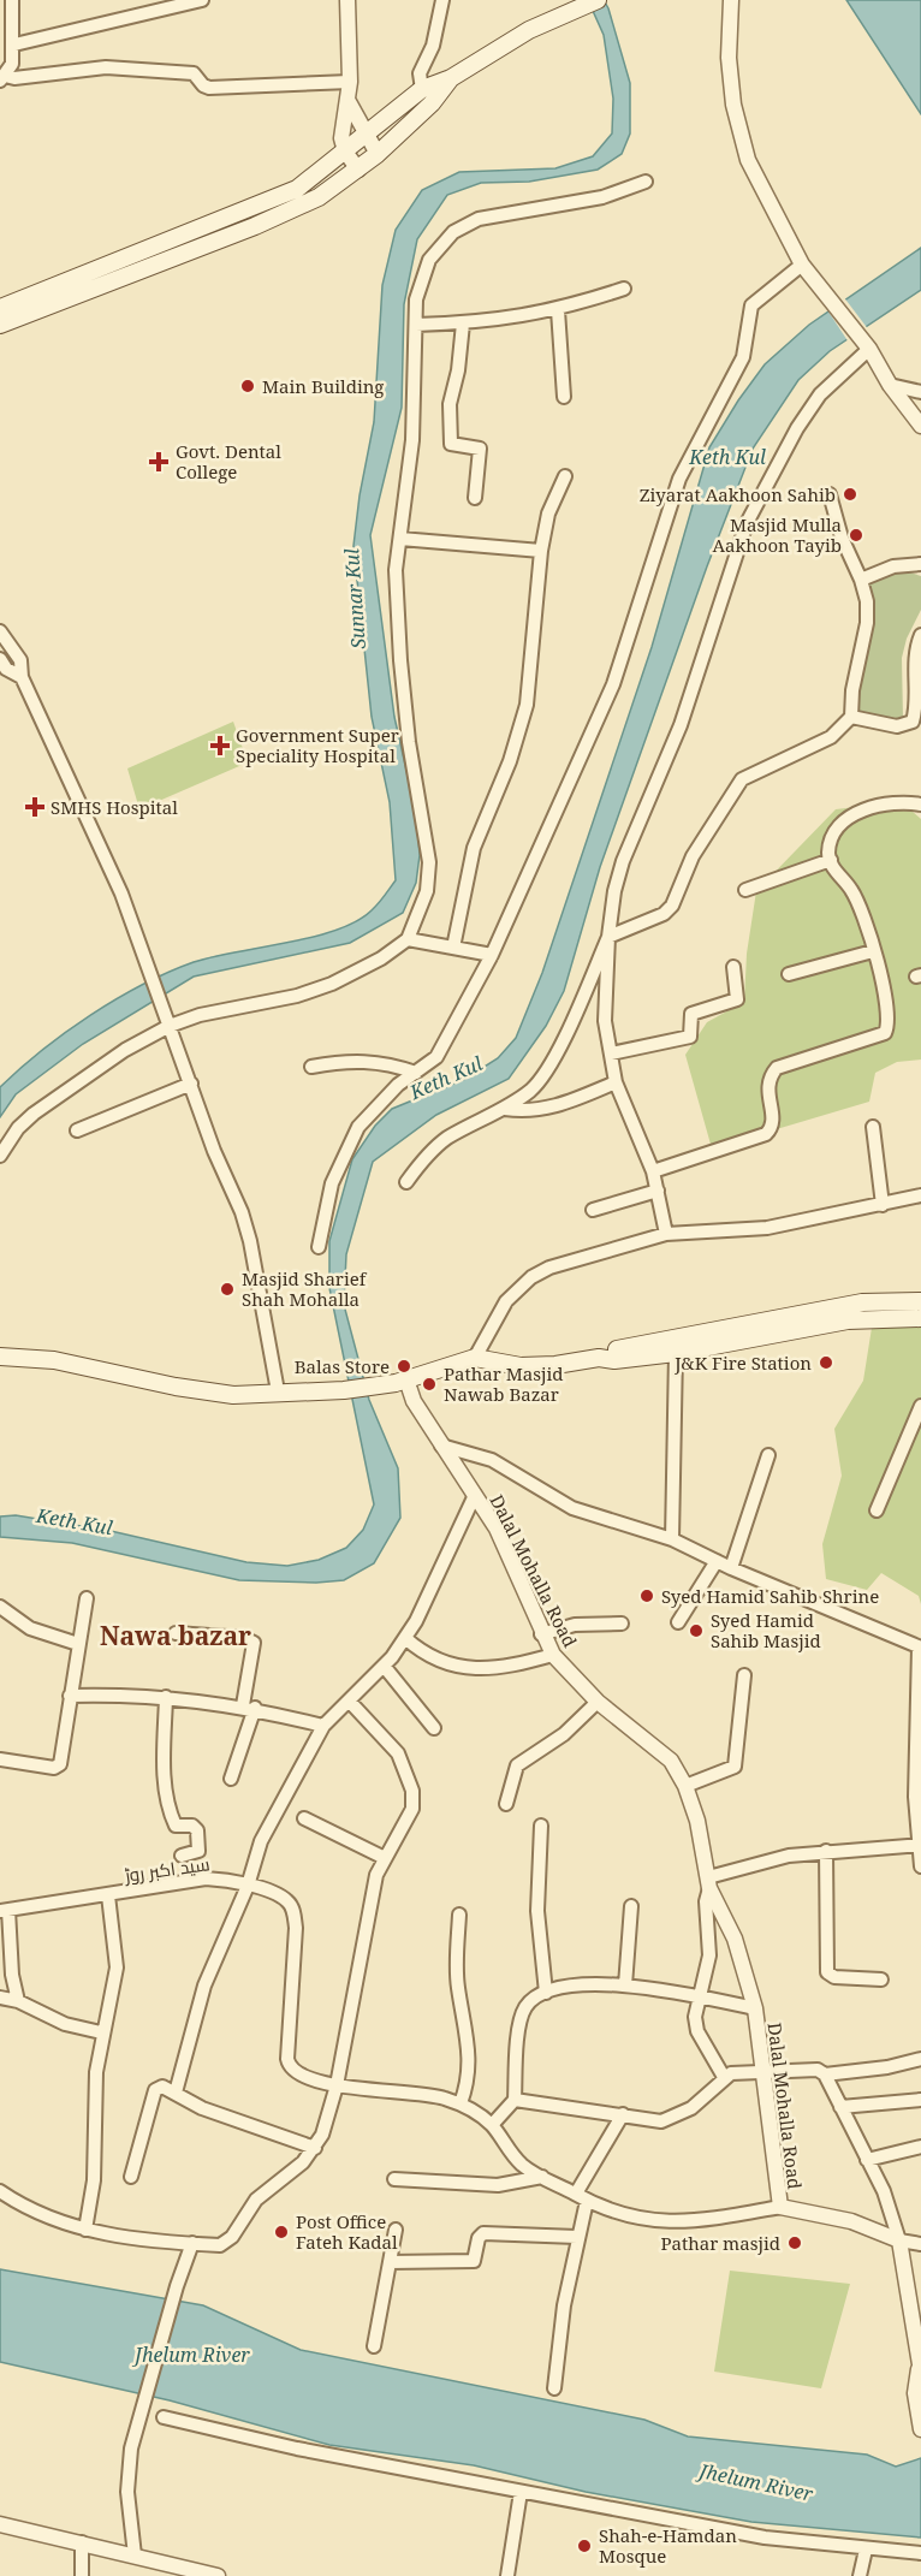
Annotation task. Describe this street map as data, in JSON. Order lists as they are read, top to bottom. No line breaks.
{"streets":{"street":["Dalal Mohalla Road","سید اکبر روڑ"]},"districts":["Nawa bazar"],"water":["Keth Kul","Sunnar Kul","Jhelum River"],"places":{"other":["Main Building","Ziyarat Aakhoon Sahib","Masjid Mulla Aakhoon Tayib","Masjid Sharief Shah Mohalla","J&K Fire Station","Balas Store","Pathar Masjid Nawab Bazar","Syed Hamid Sahib Shrine","Syed Hamid Sahib Masjid","Post Office Fateh Kadal","Pathar masjid","Shah-e-Hamdan Mosque"],"health":["Govt. Dental College","Government Super Speciality Hospital","SMHS Hospital"]}}
